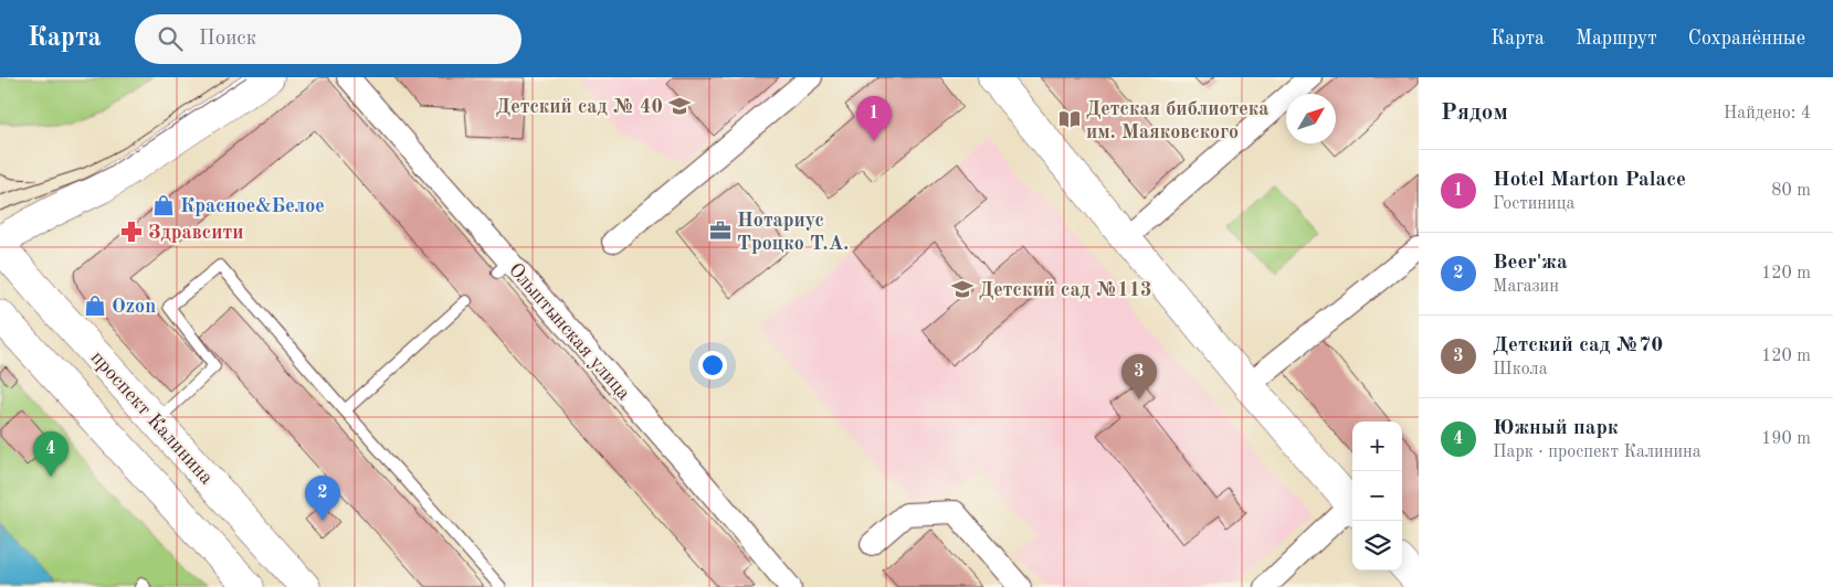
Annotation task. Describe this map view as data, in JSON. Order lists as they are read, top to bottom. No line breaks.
{"streets":{"main road":["проспект Калинина"],"street":["Ольштынская улица"]},"places":{"school or university":["Детский сад № 40","Детский сад №113"],"library":["Детская библиотека им. Маяковского"],"shop":["Красное&Белое","Ozon"],"office":["Нотариус Троцко Т.А."],"pharmacy":["Здравсити"]},"north":"top right","page":{"header":"Карта","search":"Поиск","nav":["Карта","Маршрут","Сохранённые"],"heading":["Рядом","Найдено: 4"],"pins":["1","3","4","2"],"list":[{"mark":"1","name":"Hotel Marton Palace","note":"Гостиница","value":"80 m"},{"mark":"2","name":"Beer'жа","note":"Магазин","value":"120 m"},{"mark":"3","name":"Детский сад №70","note":"Школа","value":"120 m"},{"mark":"4","name":"Южный парк","note":"Парк · проспект Калинина","value":"190 m"}],"map_buttons":["+","−"]}}
